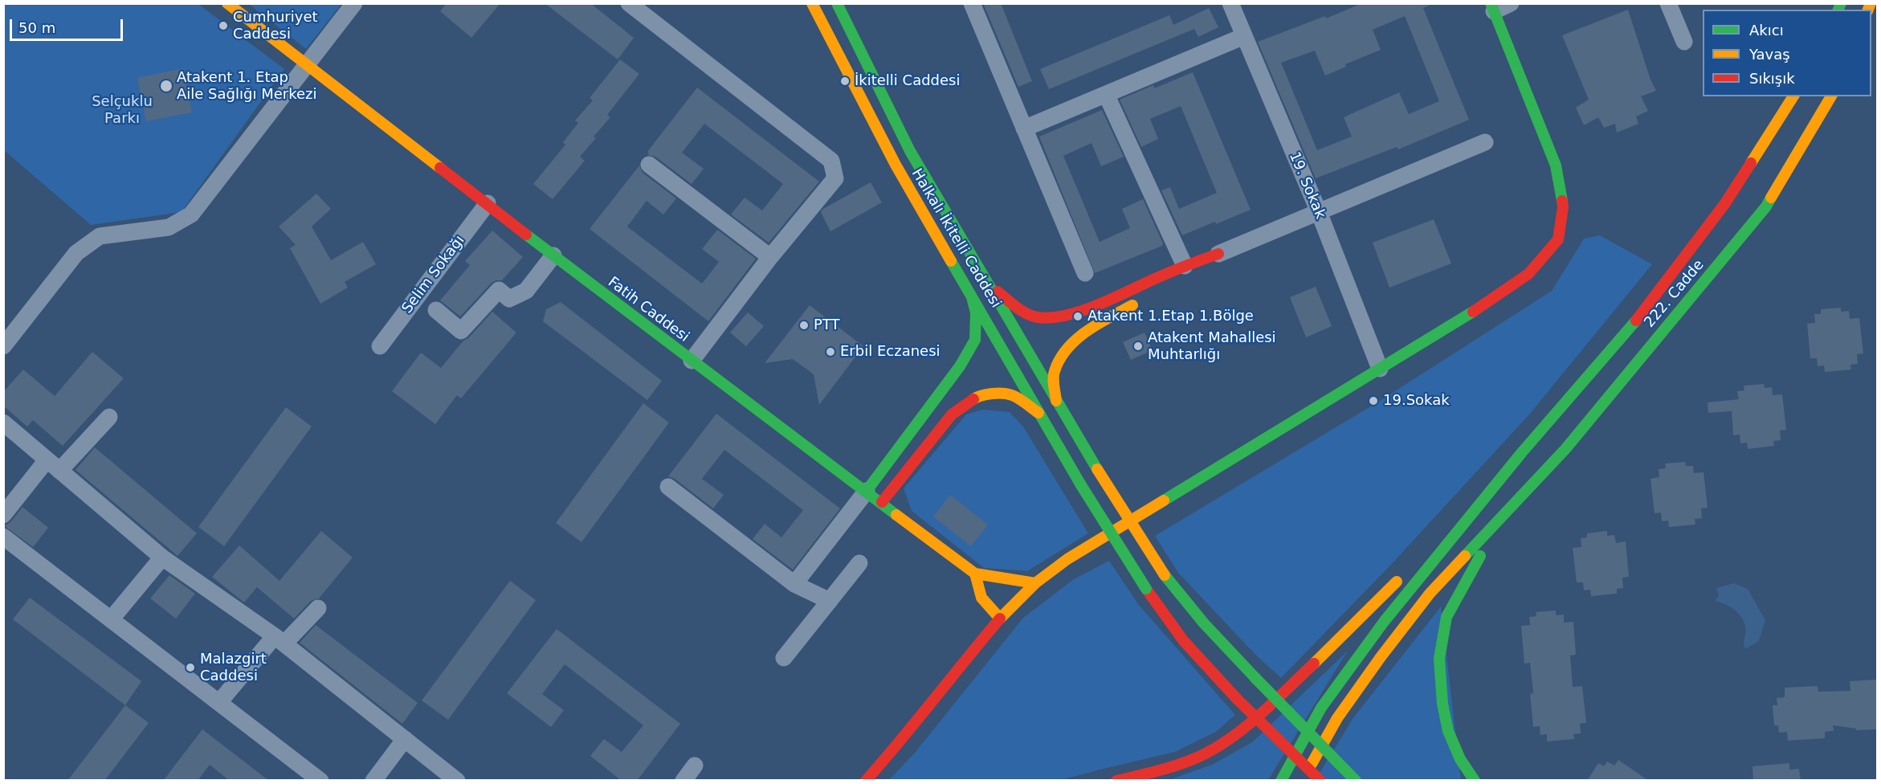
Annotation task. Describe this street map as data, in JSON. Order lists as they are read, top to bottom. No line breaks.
{"streets":{"main road":["Halkalı İkitelli Caddesi","222. Cadde","Fatih Caddesi"],"street":["19. Sokak","Selim Sokağı"]},"crossings":[["Selim Sokağı","Fatih Caddesi"]],"parks":["Selçuklu Parkı"],"places":["Cumhuriyet Caddesi","İkitelli Caddesi","Atakent 1. Etap Aile Sağlığı Merkezi","Atakent 1.Etap 1.Bölge","PTT","Atakent Mahallesi Muhtarlığı","Erbil Eczanesi","19.Sokak","Malazgirt Caddesi"],"legend":["Akıcı","Yavaş","Sıkışık"],"scale_bar":"50 m"}
